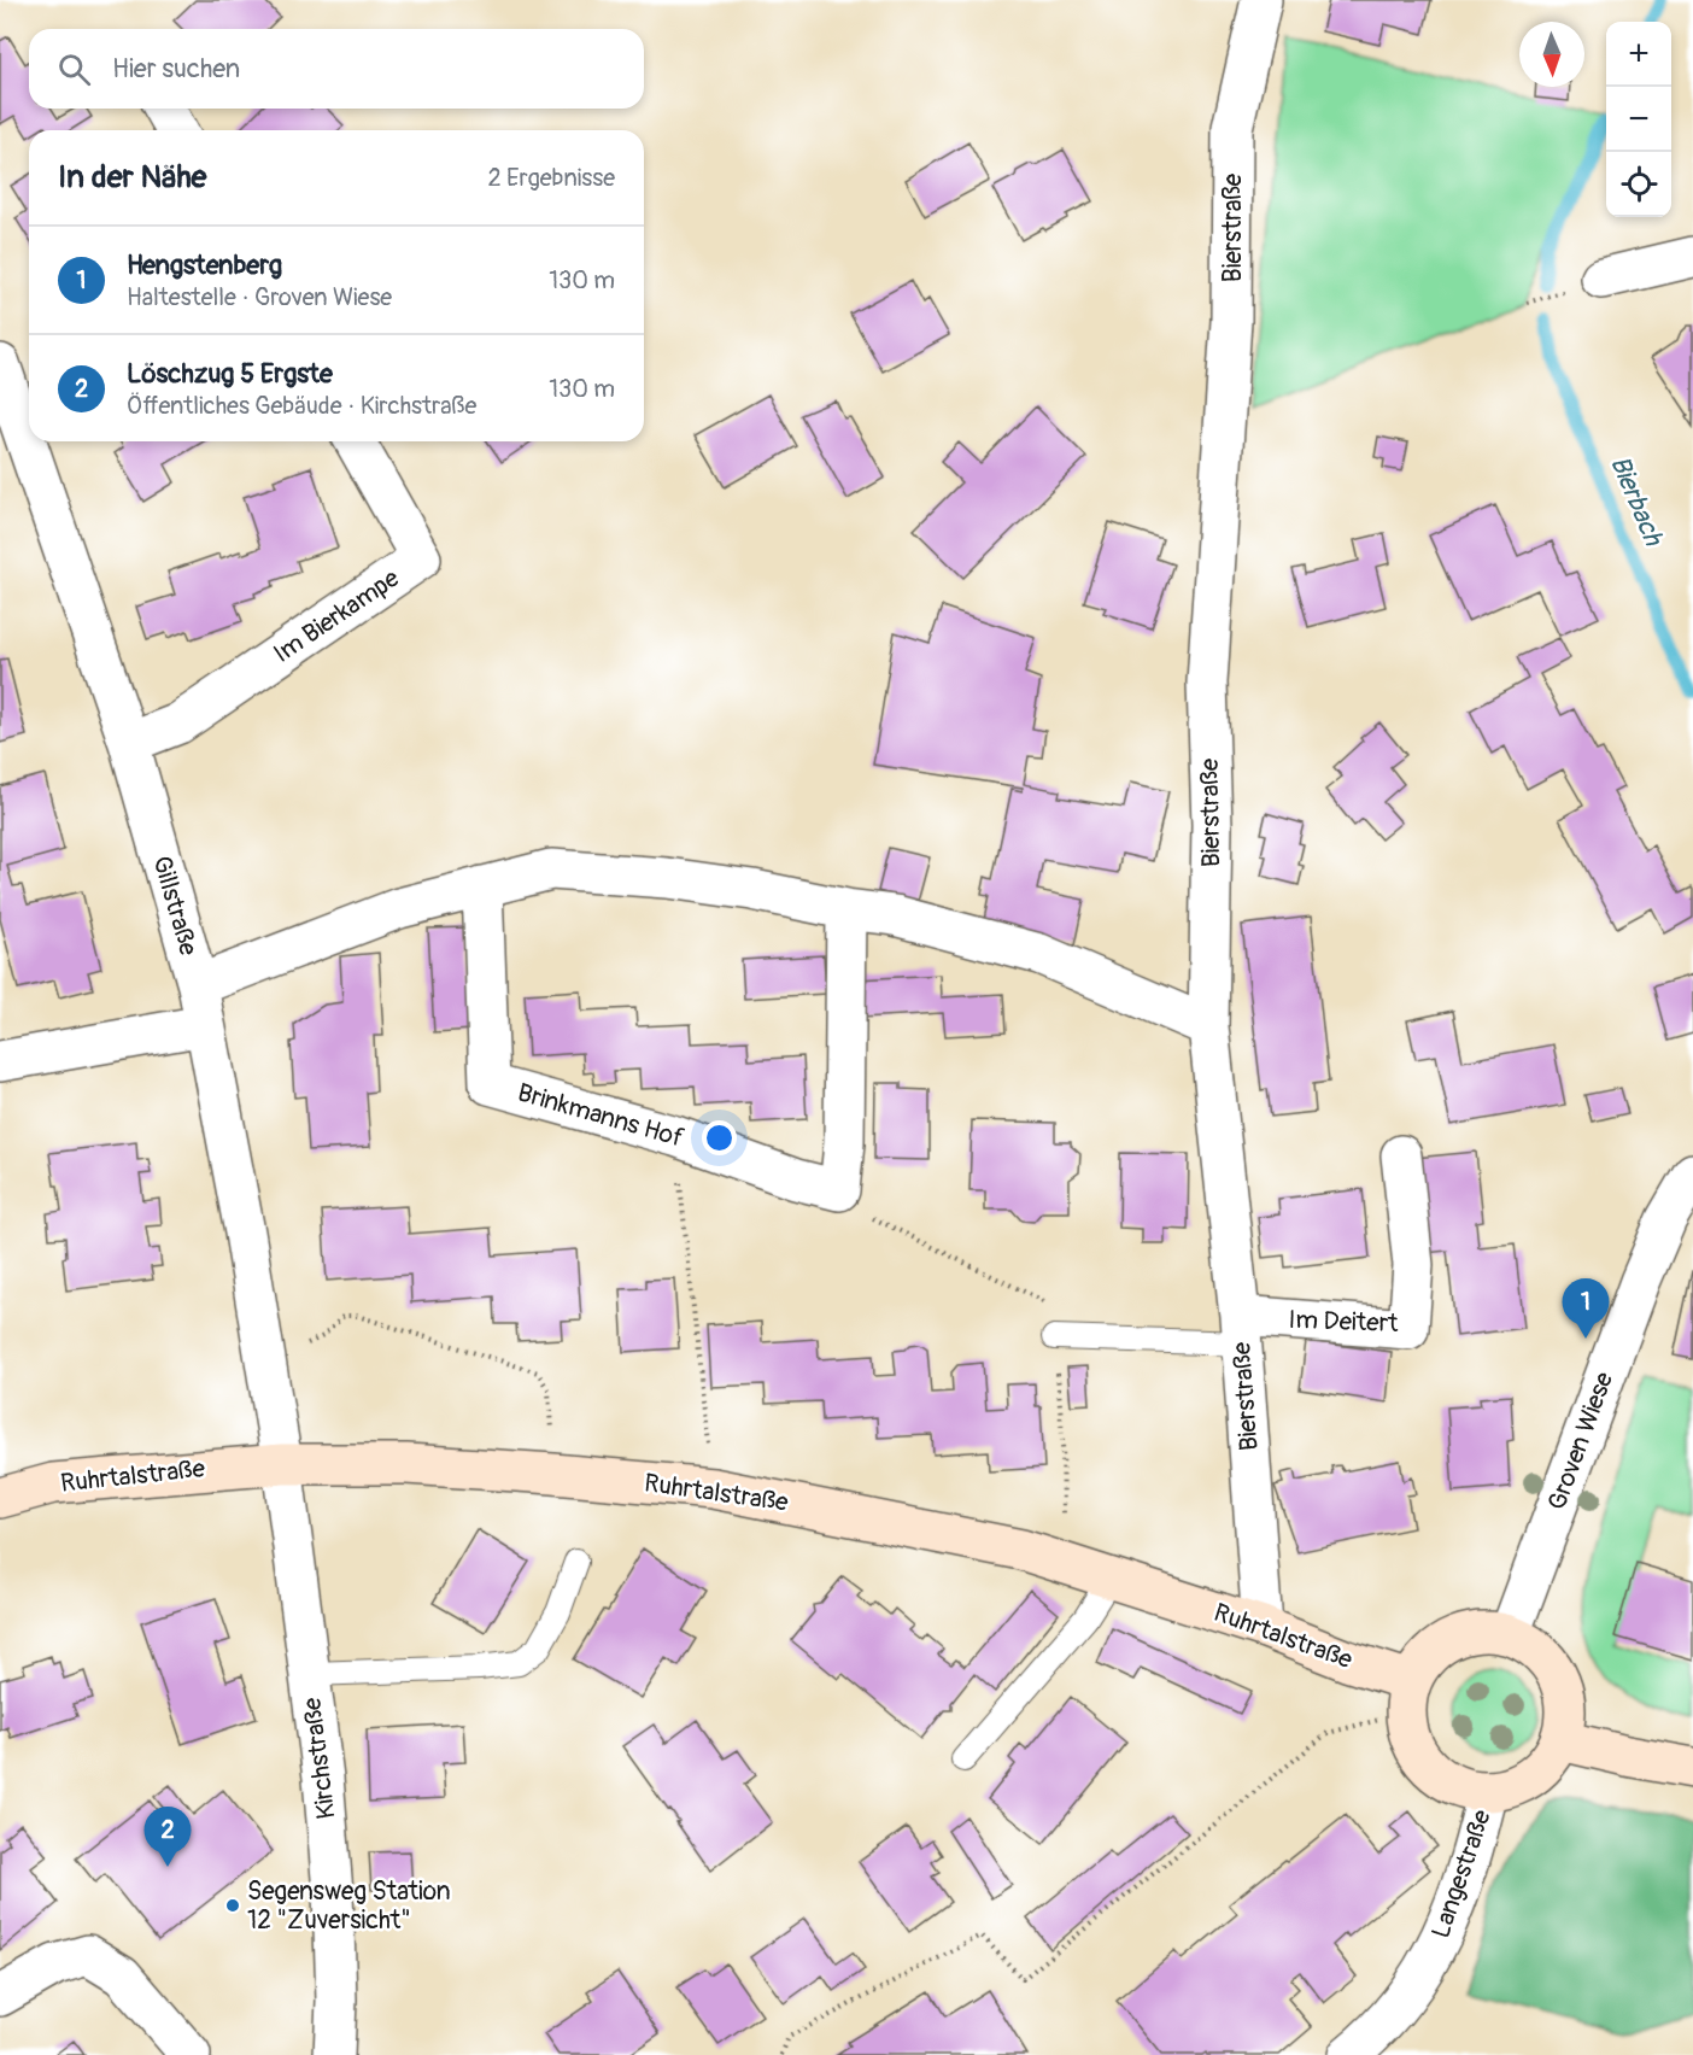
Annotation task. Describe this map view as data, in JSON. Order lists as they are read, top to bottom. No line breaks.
{"streets":{"main road":["Ruhrtalstraße"],"street":["Bierstraße","Im Bierkampe","Gillstraße","Brinkmanns Hof","Im Deitert","Groven Wiese","Kirchstraße","Langestraße"]},"crossings":[["Bierstraße","Im Deitert"],["Bierstraße","Ruhrtalstraße"],["Im Bierkampe","Gillstraße"],["Gillstraße","Ruhrtalstraße"],["Gillstraße","Kirchstraße"],["Groven Wiese","Ruhrtalstraße"],["Groven Wiese","Langestraße"],["Ruhrtalstraße","Kirchstraße"],["Ruhrtalstraße","Langestraße"]],"water":["Bierbach"],"places":["Segensweg Station 12 \"Zuversicht\""],"north":"bottom","page":{"map_buttons":["+","−"],"search":"Hier suchen","heading":["In der Nähe","2 Ergebnisse"],"list":[{"mark":"1","name":"Hengstenberg","note":"Haltestelle · Groven Wiese","value":"130 m"},{"mark":"2","name":"Löschzug 5 Ergste","note":"Öffentliches Gebäude · Kirchstraße","value":"130 m"}],"pins":["1","2"]}}
